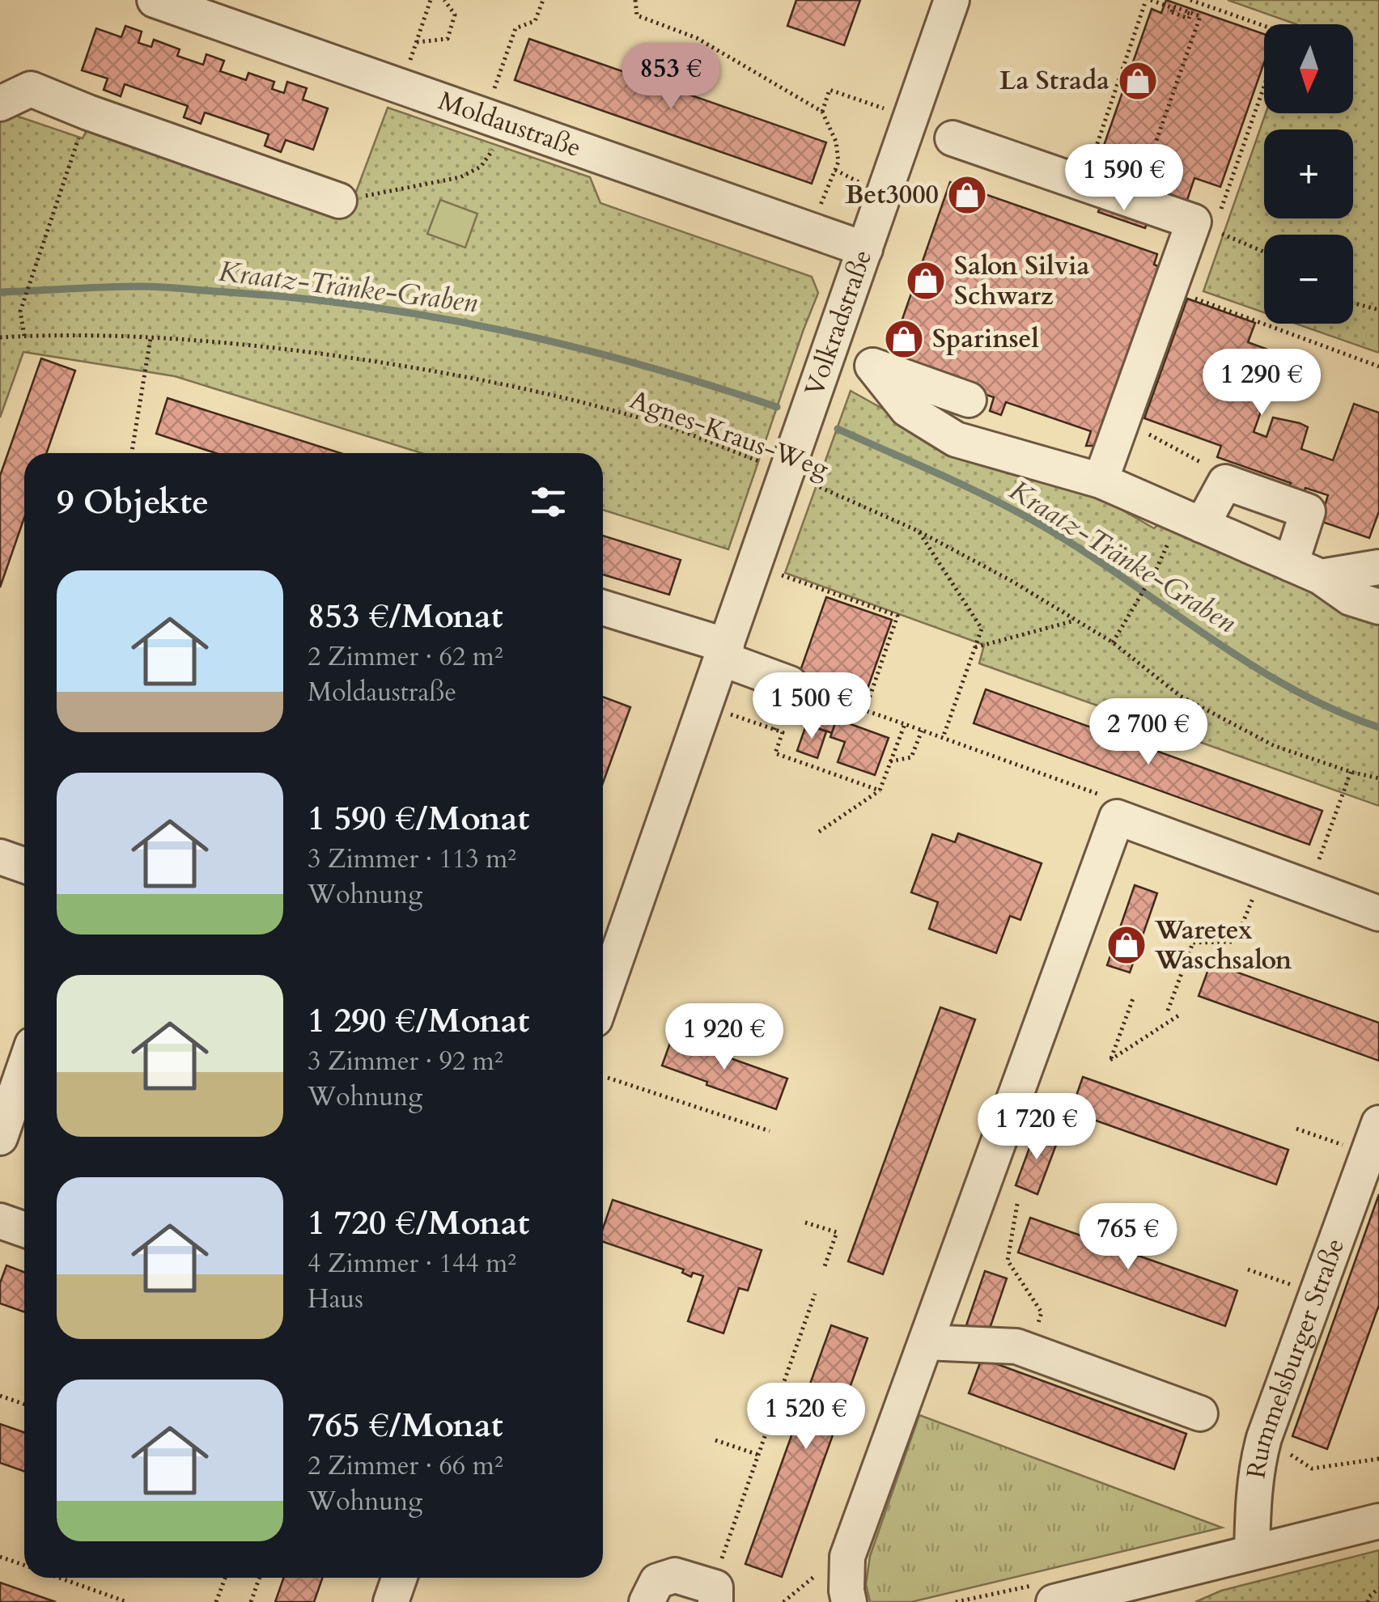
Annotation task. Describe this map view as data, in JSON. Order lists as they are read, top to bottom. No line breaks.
{"streets":{"street":["Moldaustraße","Volkradstraße","Rummelsburger Straße"],"path":["Agnes-Kraus-Weg"]},"crossings":[["Moldaustraße","Volkradstraße"],["Volkradstraße","Agnes-Kraus-Weg"]],"water":["Kraatz-Tränke-Graben"],"places":{"shop":["La Strada","Bet3000","Salon Silvia Schwarz","Sparinsel","Waretex Waschsalon"]},"north":"bottom","page":{"map_buttons":["+","−"],"price":["853 €","1 590 €","1 290 €","1 500 €","2 700 €","1 920 €","1 720 €","765 €","1 520 €"],"heading":"9 Objekte","list":[{"name":"853 €/Monat","note":"2 Zimmer · 62 m² · Moldaustraße"},{"name":"1 590 €/Monat","note":"3 Zimmer · 113 m² · Wohnung"},{"name":"1 290 €/Monat","note":"3 Zimmer · 92 m² · Wohnung"},{"name":"1 720 €/Monat","note":"4 Zimmer · 144 m² · Haus"},{"name":"765 €/Monat","note":"2 Zimmer · 66 m² · Wohnung"}]}}
